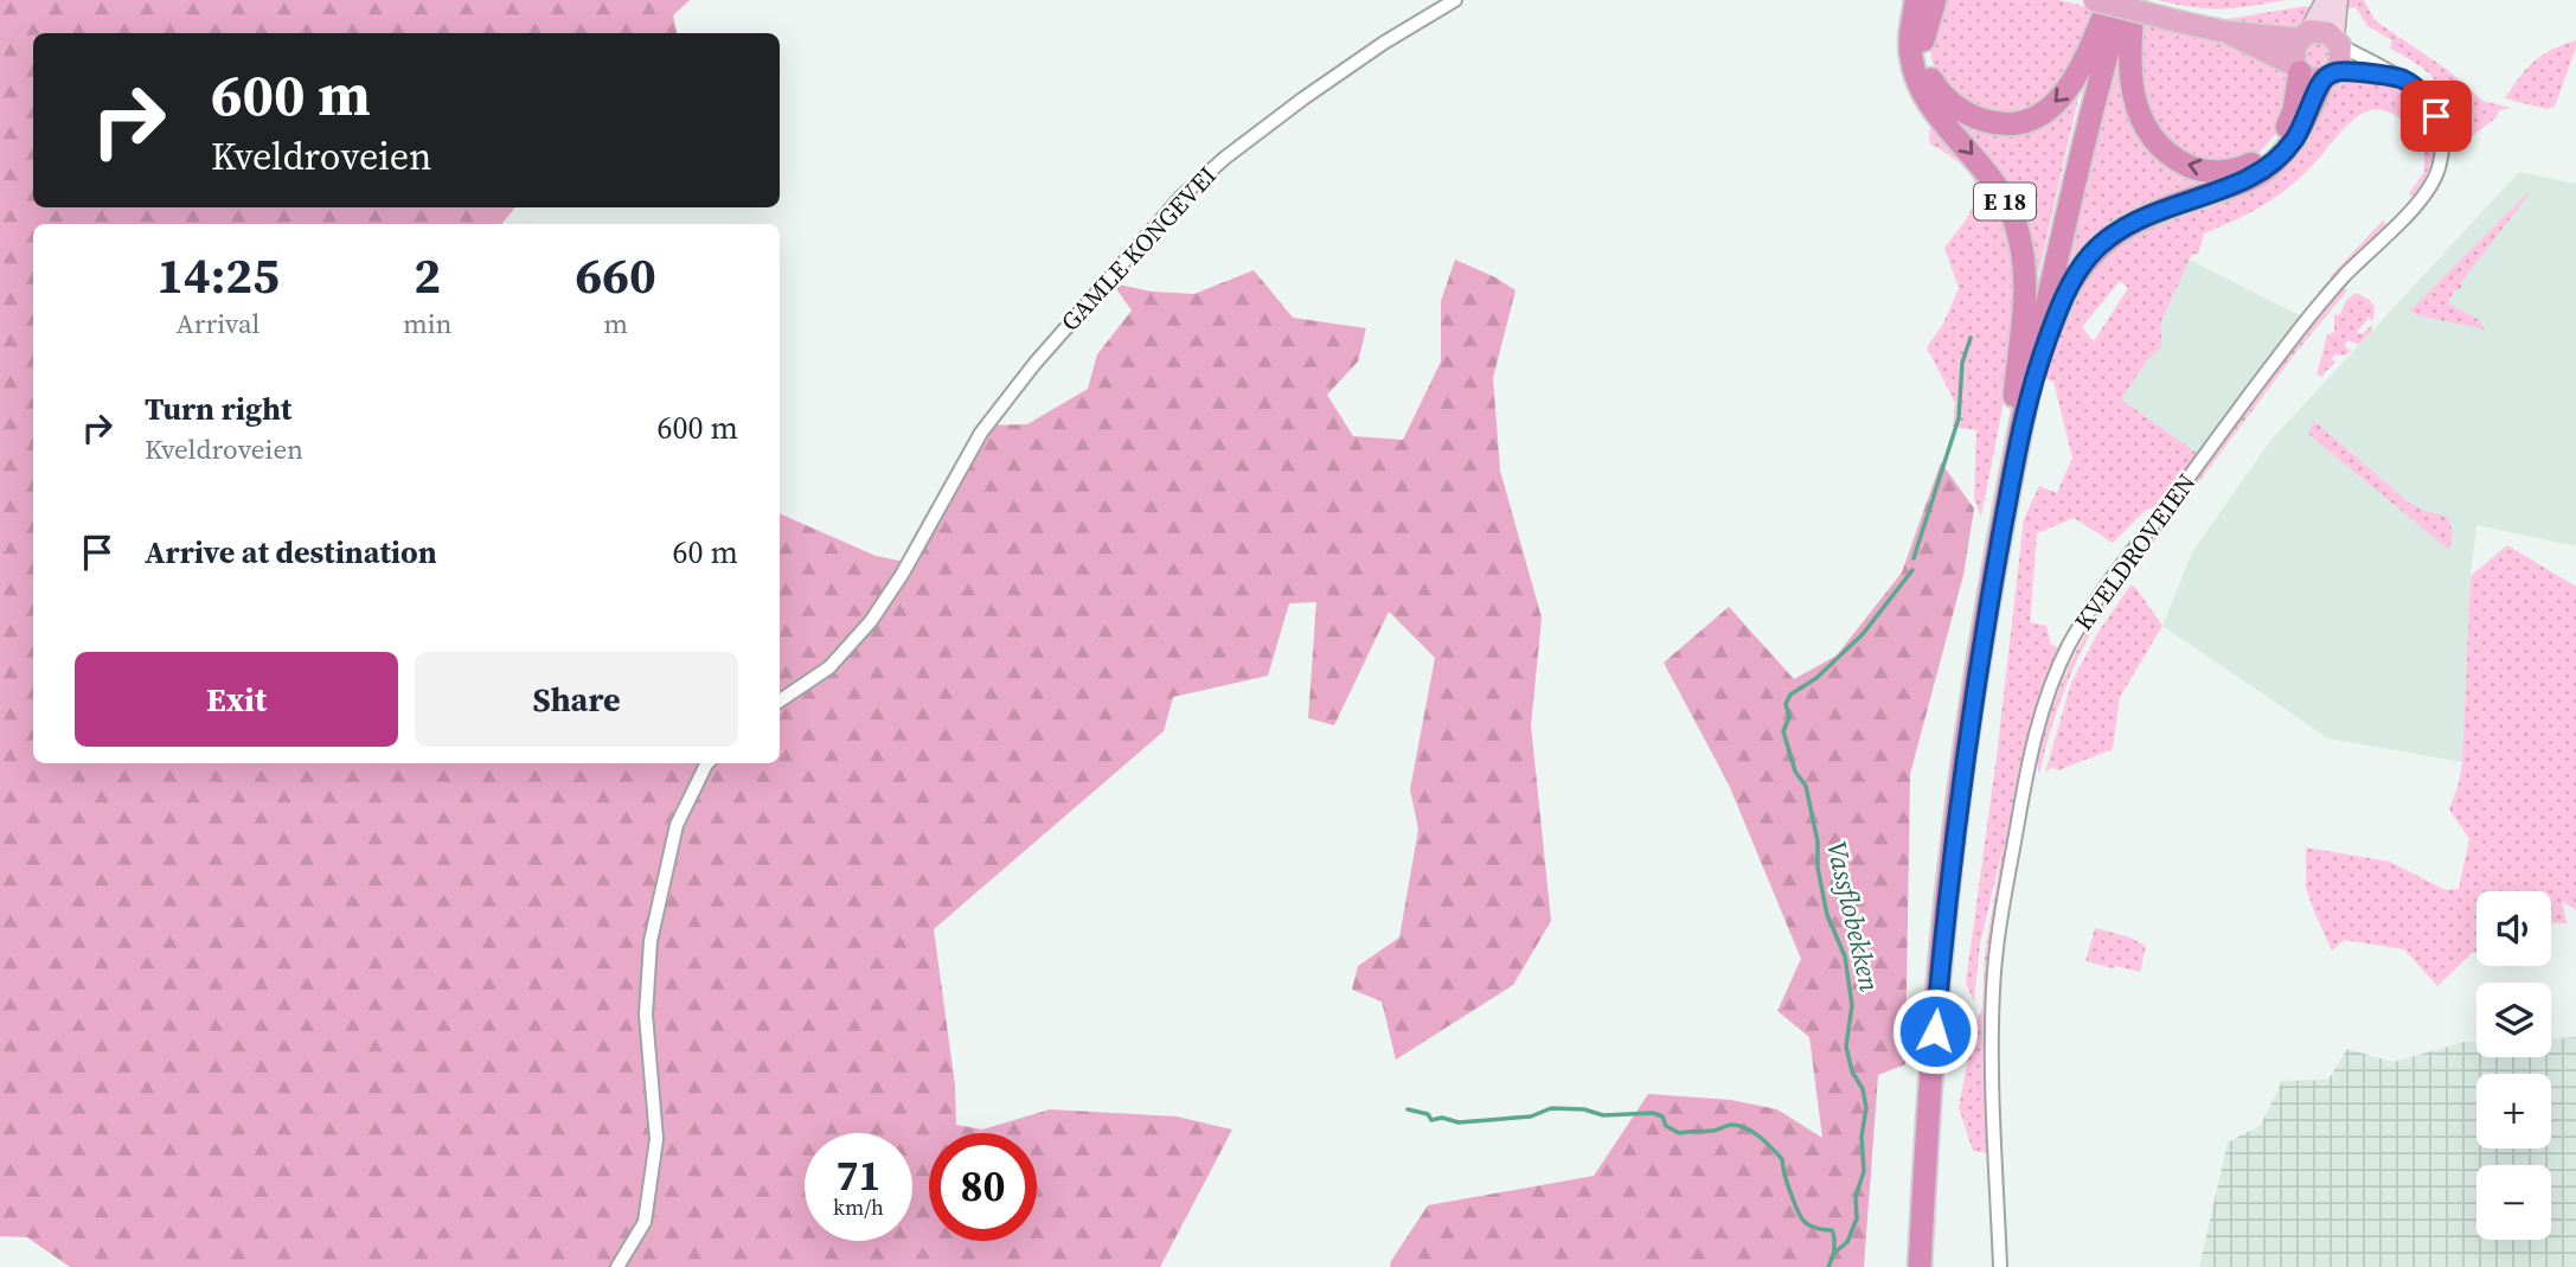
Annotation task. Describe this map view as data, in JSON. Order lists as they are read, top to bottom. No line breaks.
{"streets":{"highway":["E 18"],"street":["GAMLE KONGEVEI","KVELDROVEIEN"]},"crossings":[["E 18","KVELDROVEIEN"]],"water":["Vassflobekken"],"page":{"turn":["600 m","Kveldroveien"],"eta":["14:25","Arrival","2","min","660","m"],"list":[{"name":"Turn right","note":"Kveldroveien","value":"600 m"},{"name":"Arrive at destination","value":"60 m"}],"buttons":["Exit","Share"],"map_buttons":["+","−"],"speed":"71 km/h","limit":"80"}}
